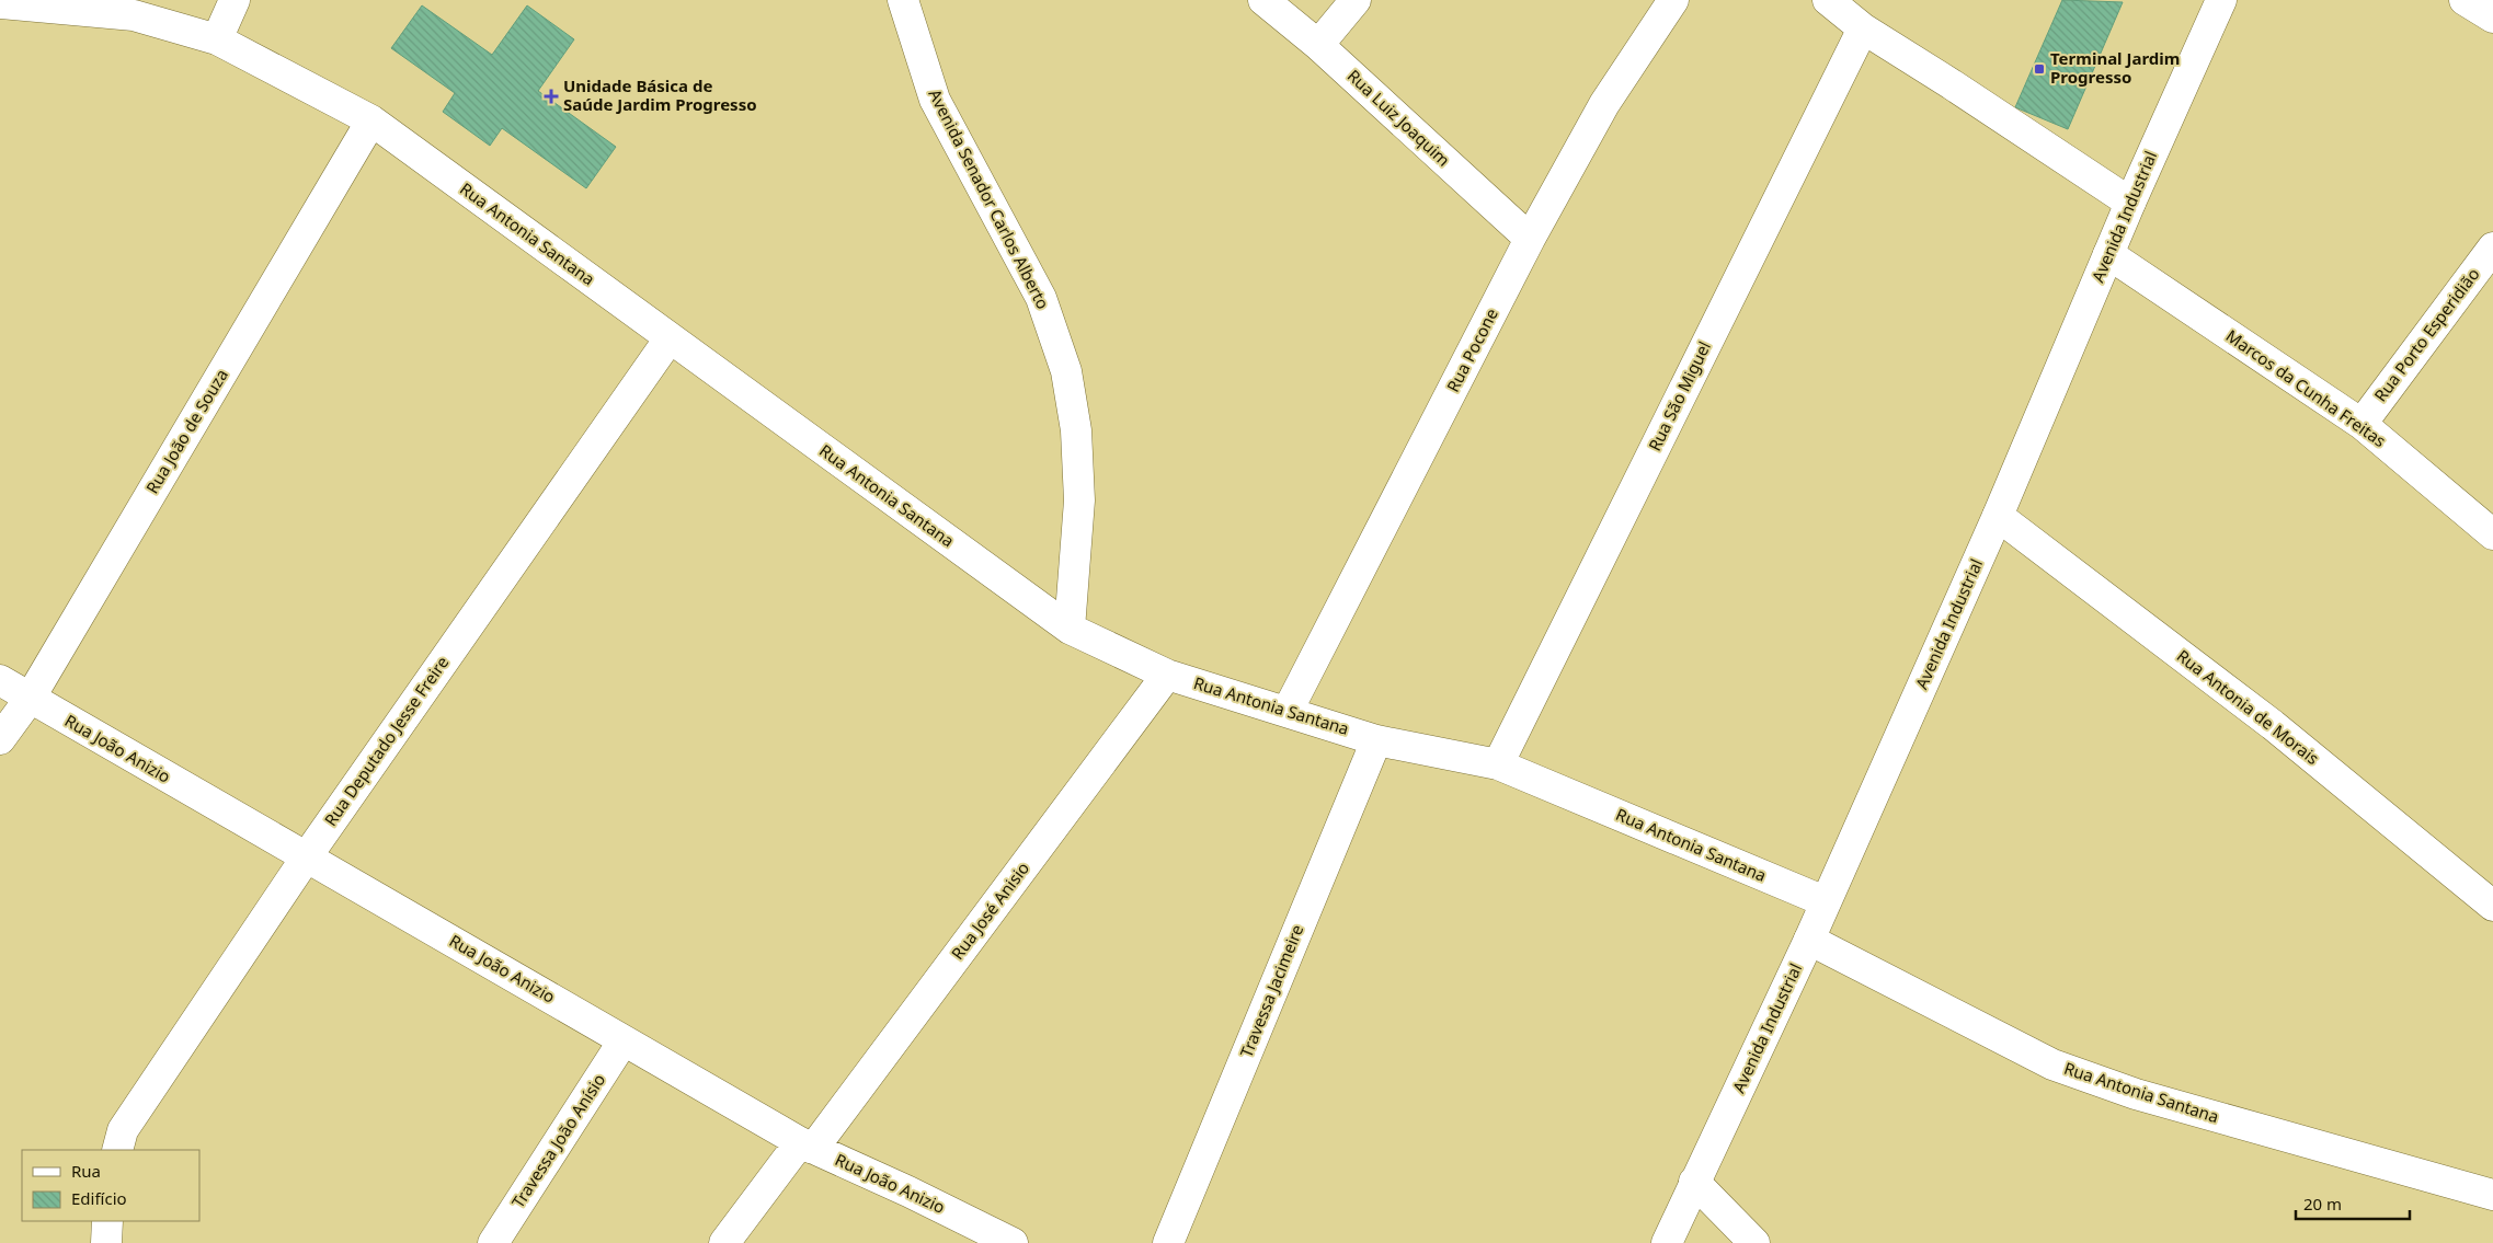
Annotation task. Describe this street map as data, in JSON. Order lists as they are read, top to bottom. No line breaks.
{"streets":{"street":["Rua Luiz Joaquim","Avenida Senador Carlos Alberto","Avenida Industrial","Rua Antonia Santana","Rua Porto Esperidião","Rua Pocone","Marcos da Cunha Freitas","Rua São Miguel","Rua João de Souza","Rua Antonia de Morais","Rua Deputado Jesse Freire","Rua João Anizio","Rua José Anisio","Travessa Jacimeire","Travessa João Anísio"]},"crossings":[["Rua Luiz Joaquim","Rua Pocone"],["Avenida Senador Carlos Alberto","Rua Antonia Santana"],["Avenida Industrial","Rua Antonia Santana"],["Avenida Industrial","Marcos da Cunha Freitas"],["Avenida Industrial","Rua Antonia de Morais"],["Rua Antonia Santana","Rua Pocone"],["Rua Antonia Santana","Rua São Miguel"],["Rua Antonia Santana","Rua João de Souza"],["Rua Antonia Santana","Rua Deputado Jesse Freire"],["Rua Antonia Santana","Rua José Anisio"],["Rua Antonia Santana","Travessa Jacimeire"],["Rua Porto Esperidião","Marcos da Cunha Freitas"],["Rua João de Souza","Rua João Anizio"],["Rua Deputado Jesse Freire","Rua João Anizio"],["Rua João Anizio","Rua José Anisio"],["Rua João Anizio","Travessa João Anísio"]],"places":{"transit":["Terminal Jardim Progresso"],"health":["Unidade Básica de Saúde Jardim Progresso"]},"legend":["Rua","Edifício"],"scale_bar":"20 m"}
